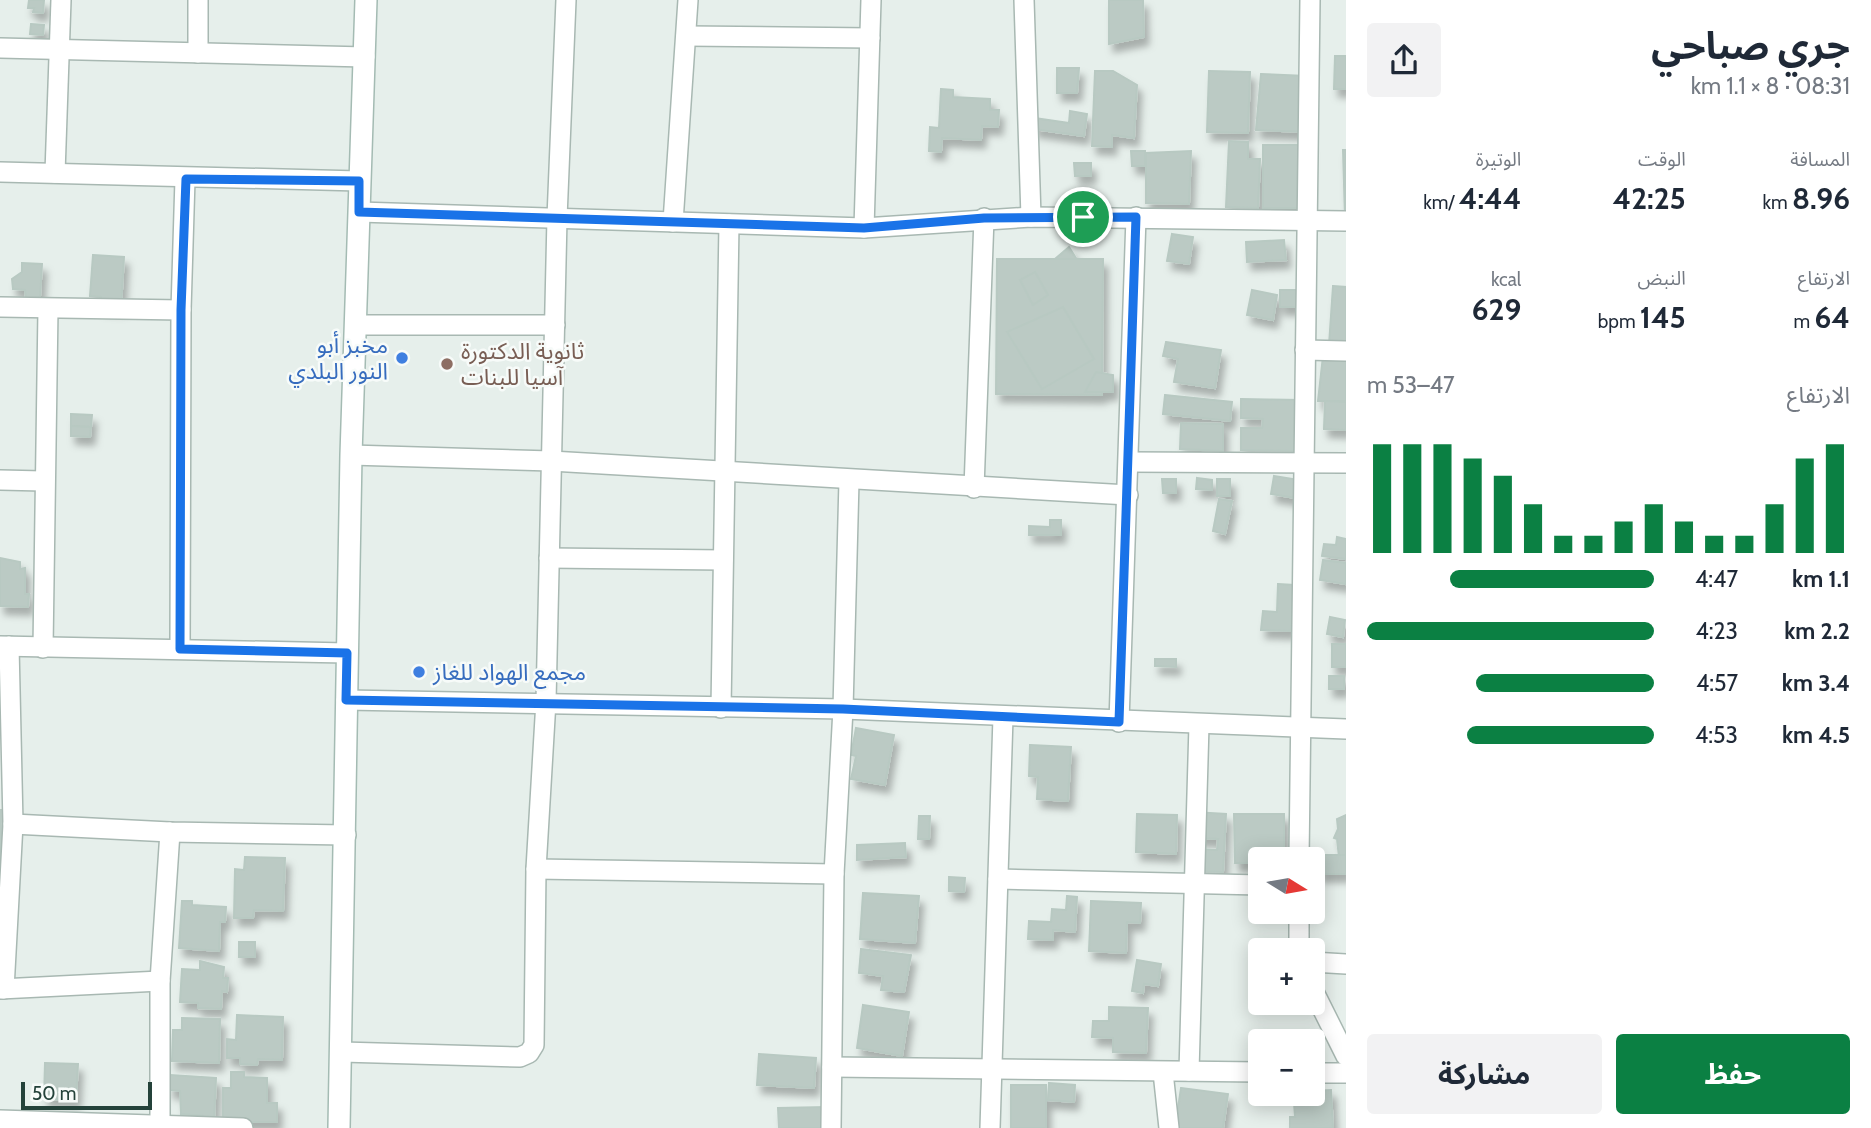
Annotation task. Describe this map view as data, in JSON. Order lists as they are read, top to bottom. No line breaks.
{"places":["مخبز أبو النور البلدي","ثانوية الدكتورة آسيا للبنات","مجمع الهواد للغاز"],"scale_bar":"50 m","north":"right","page":{"heading":["جري صباحي","08:31 · 8 × 1.1 km"],"stats":[["المسافة","8.96 km"],["الوقت","42:25"],["الوتيرة","4:44 /km"],["الارتفاع","64 m"],["النبض","145 bpm"],["kcal","629"]],"chart":["الارتفاع","47–53 m"],"list":[{"name":"1.1 km","note":"4:47"},{"name":"2.2 km","note":"4:23"},{"name":"3.4 km","note":"4:57"},{"name":"4.5 km","note":"4:53"}],"map_buttons":["+","−"],"buttons":["حفظ","مشاركة"],"scale":"50 m"}}
